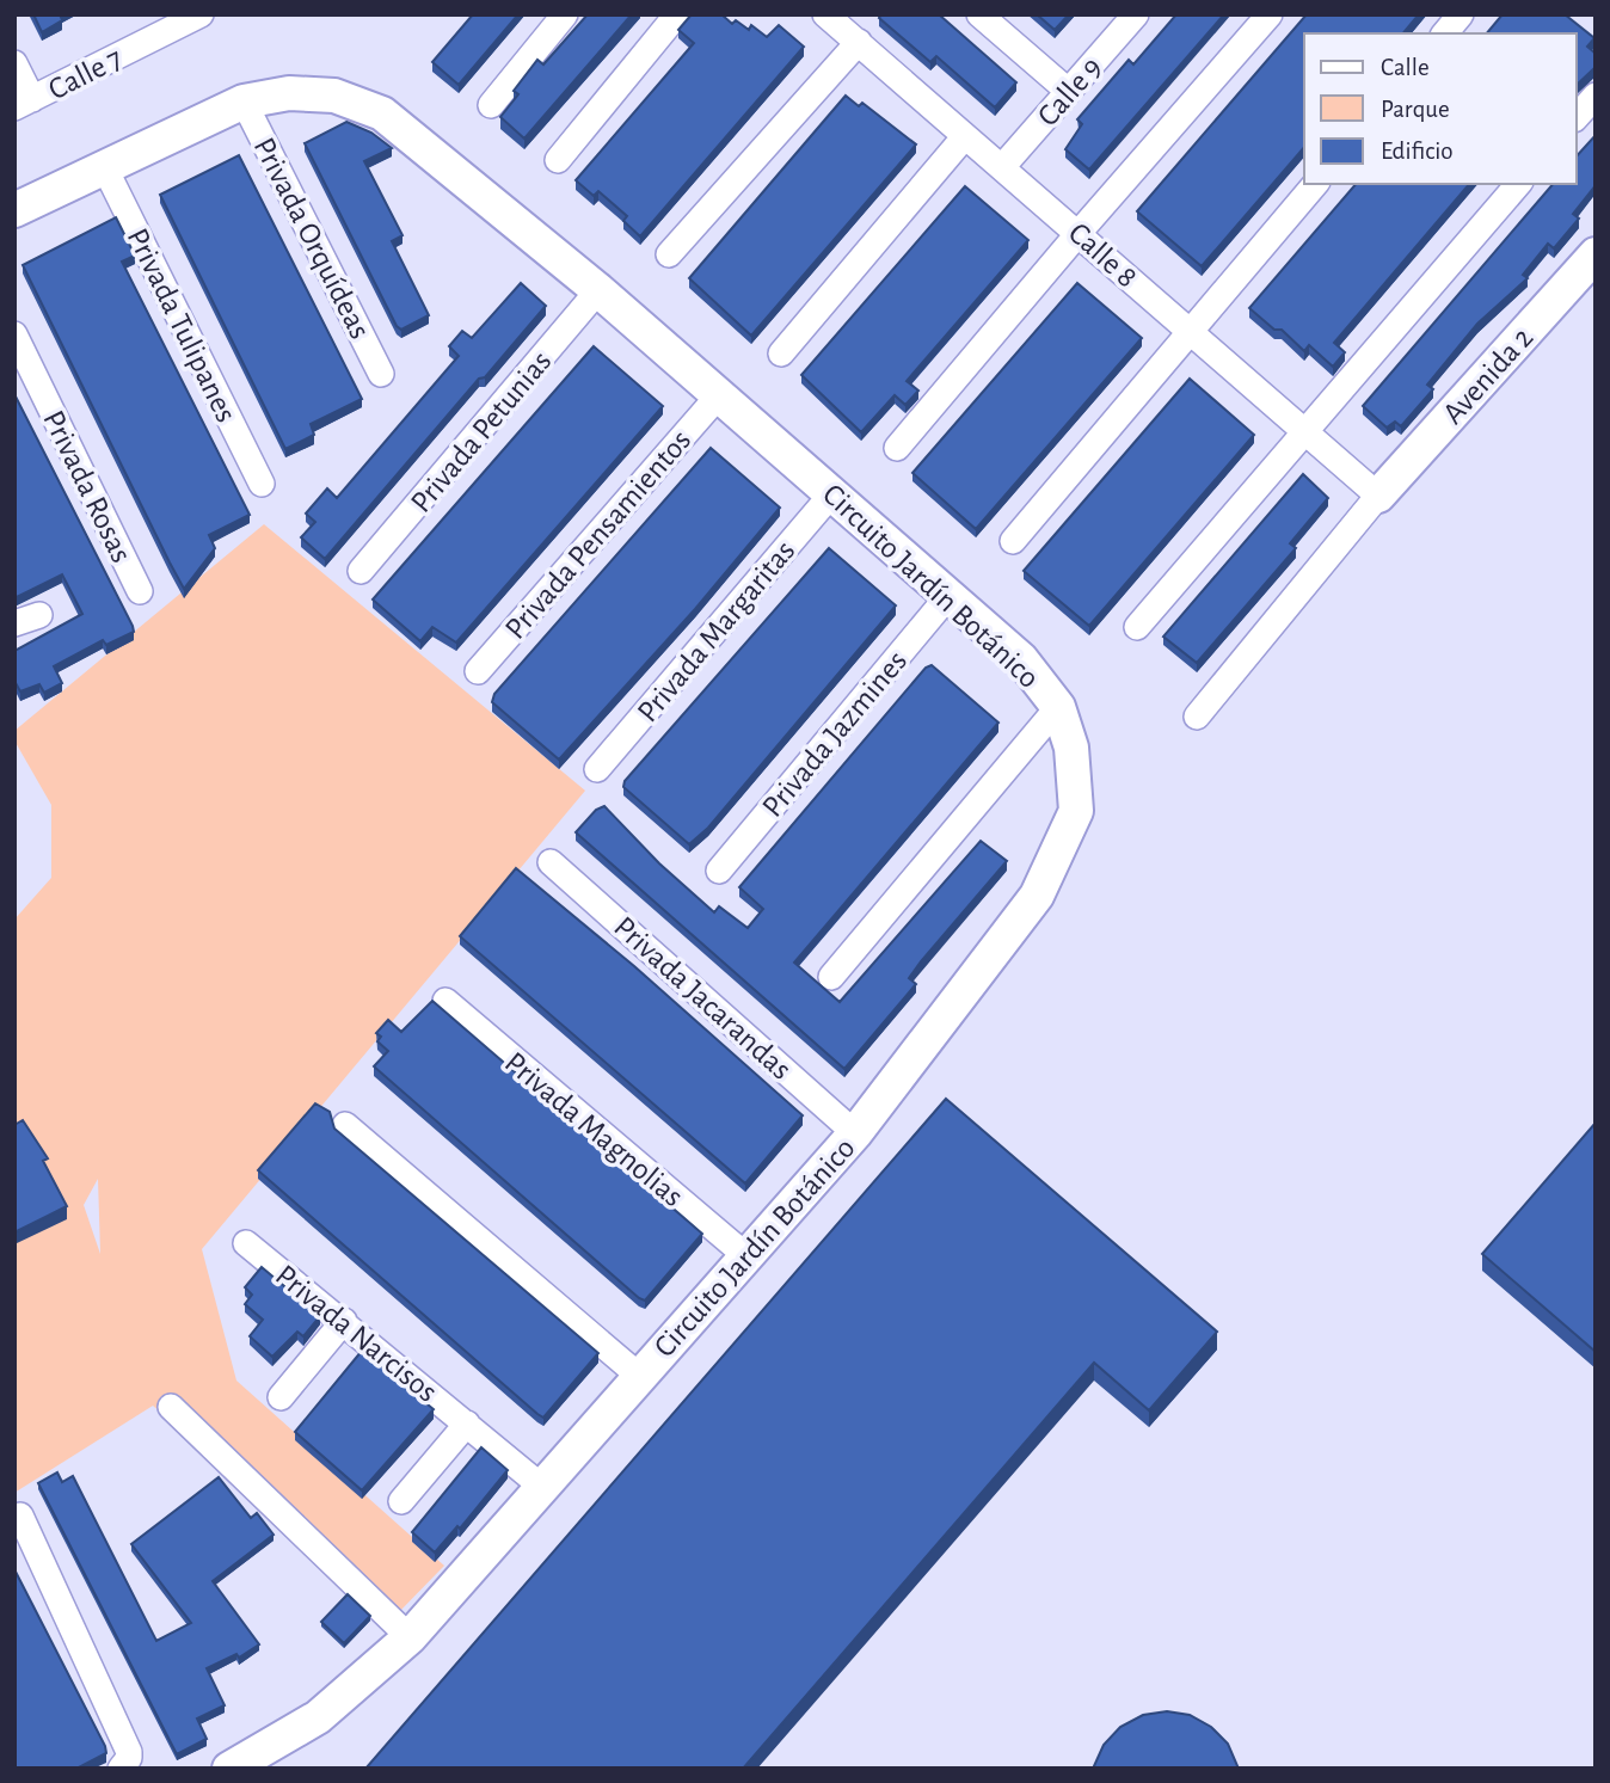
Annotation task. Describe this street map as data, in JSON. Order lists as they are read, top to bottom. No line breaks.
{"streets":{"street":["Calle 7","Calle 9","Privada Orquídeas","Calle 8","Privada Tulipanes","Avenida 2","Privada Petunias","Privada Rosas","Privada Pensamientos","Circuito Jardín Botánico","Privada Margaritas","Privada Jazmines","Privada Jacarandas","Privada Magnolias","Privada Narcisos"]},"crossings":[["Calle 9","Calle 8"],["Privada Orquídeas","Circuito Jardín Botánico"],["Calle 8","Avenida 2"],["Privada Tulipanes","Circuito Jardín Botánico"],["Privada Petunias","Circuito Jardín Botánico"],["Privada Pensamientos","Circuito Jardín Botánico"],["Circuito Jardín Botánico","Privada Margaritas"],["Circuito Jardín Botánico","Privada Jazmines"],["Circuito Jardín Botánico","Privada Jacarandas"],["Circuito Jardín Botánico","Privada Magnolias"],["Circuito Jardín Botánico","Privada Narcisos"]],"legend":["Calle","Parque","Edificio"]}
